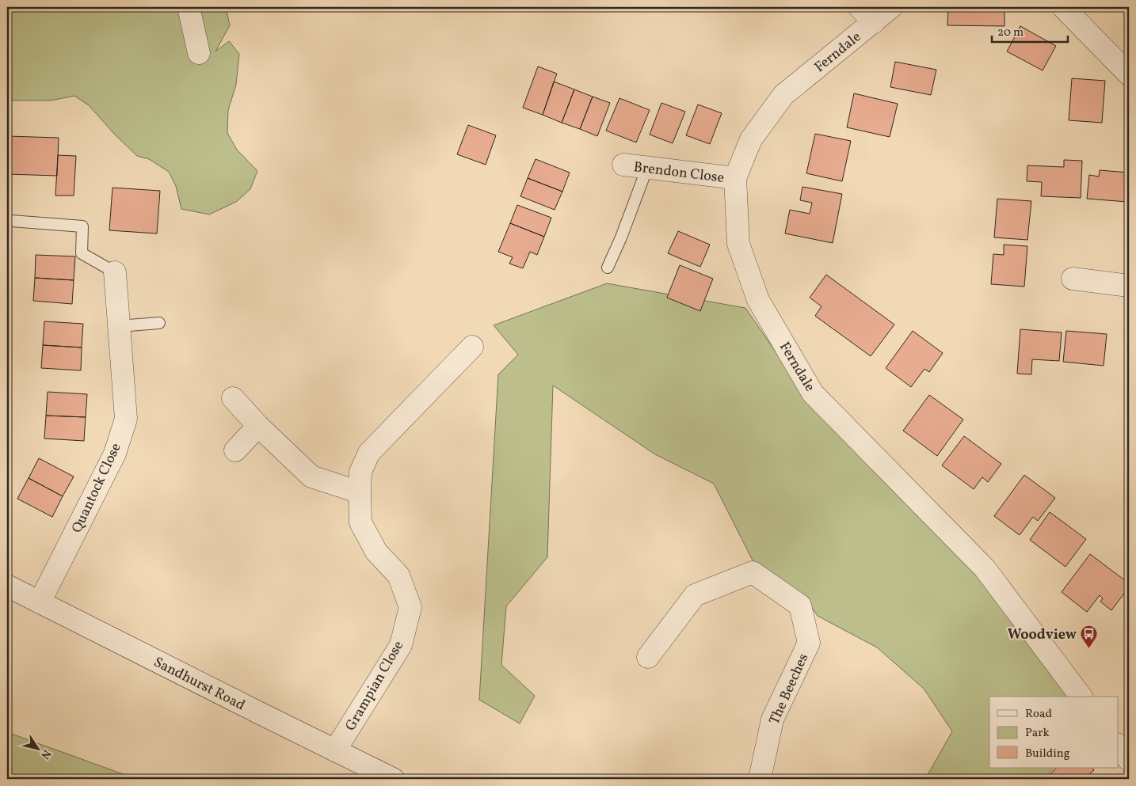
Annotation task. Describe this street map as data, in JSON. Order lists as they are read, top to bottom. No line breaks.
{"streets":{"street":["Ferndale","Brendon Close","Quantock Close","Sandhurst Road","Grampian Close","The Beeches"]},"crossings":[["Ferndale","Brendon Close"],["Quantock Close","Sandhurst Road"],["Sandhurst Road","Grampian Close"]],"places":{"bus stop":["Woodview"]},"legend":["Road","Park","Building"],"scale_bar":"20 m","north":"bottom right"}
